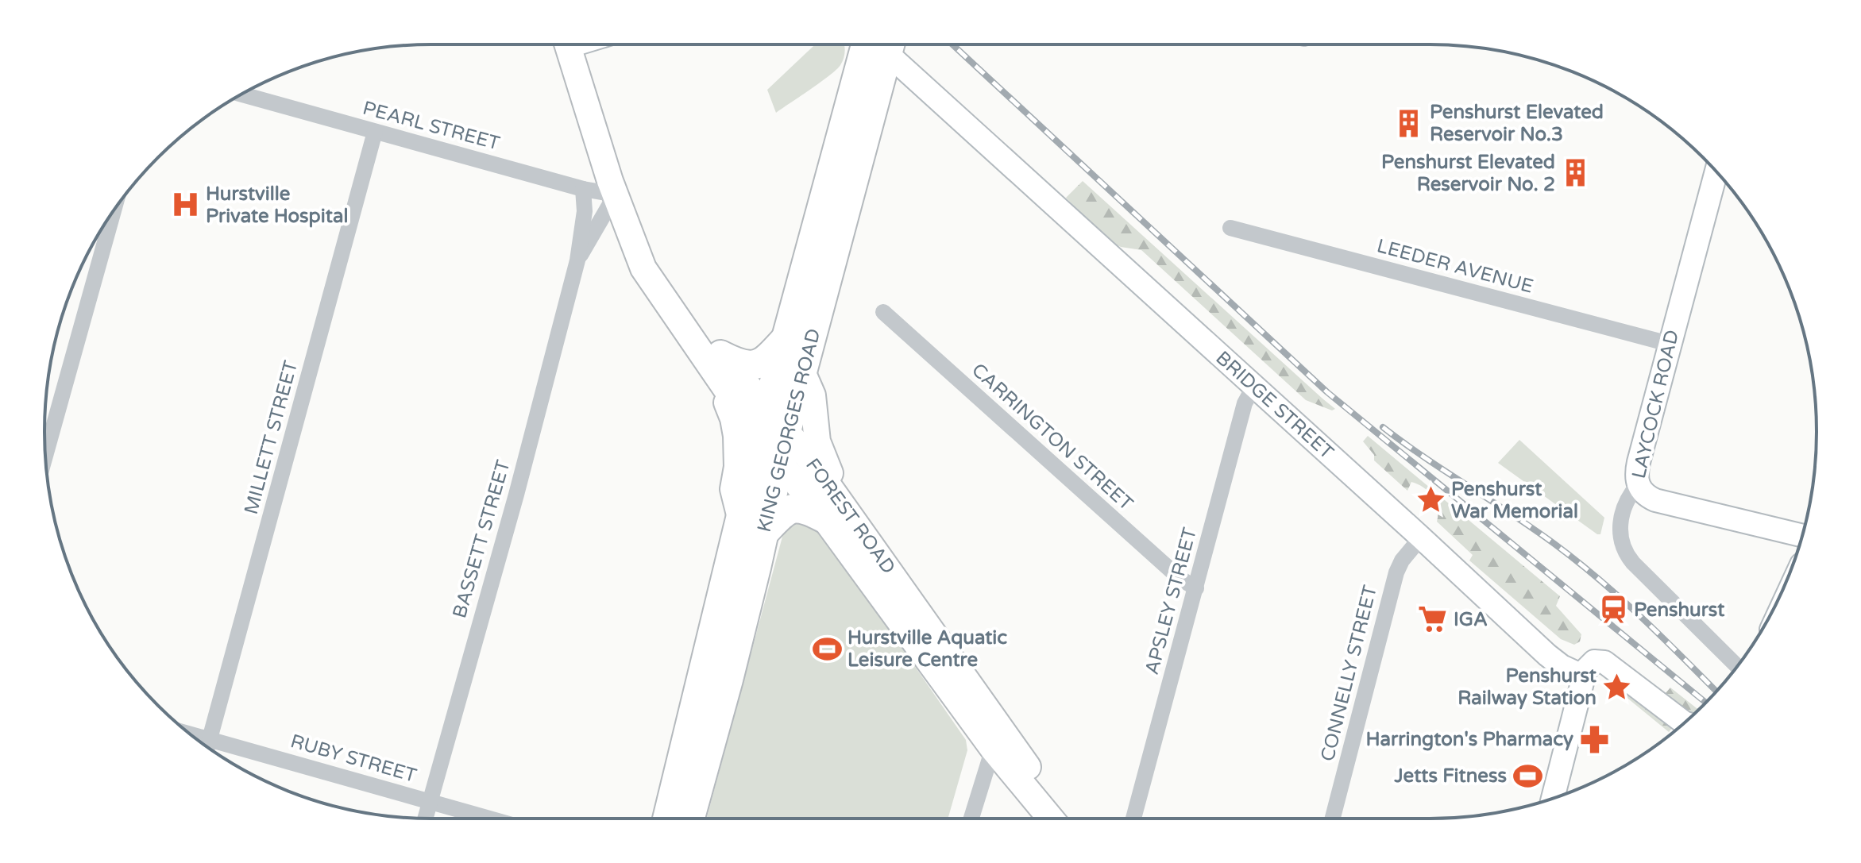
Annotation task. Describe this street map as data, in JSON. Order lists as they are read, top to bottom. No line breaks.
{"streets":{"highway":["KING GEORGES ROAD"],"main road":["LAYCOCK ROAD","BRIDGE STREET","FOREST ROAD"],"street":["PEARL STREET","LEEDER AVENUE","CARRINGTON STREET","MILLETT STREET","BASSETT STREET","APSLEY STREET","CONNELLY STREET","RUBY STREET"]},"crossings":[["PEARL STREET","MILLETT STREET"],["PEARL STREET","FOREST ROAD"],["PEARL STREET","BASSETT STREET"],["LEEDER AVENUE","LAYCOCK ROAD"],["BRIDGE STREET","APSLEY STREET"],["BRIDGE STREET","CONNELLY STREET"],["KING GEORGES ROAD","FOREST ROAD"],["CARRINGTON STREET","APSLEY STREET"],["MILLETT STREET","RUBY STREET"],["FOREST ROAD","BASSETT STREET"],["BASSETT STREET","RUBY STREET"]],"places":{"building":["Penshurst Elevated Reservoir No.3","Penshurst Elevated Reservoir No. 2"],"hospital":["Hurstville Private Hospital"],"place":["Penshurst War Memorial","Penshurst Railway Station"],"station":["Penshurst"],"supermarket":["IGA"],"sports":["Hurstville Aquatic Leisure Centre","Jetts Fitness"],"pharmacy":["Harrington's Pharmacy"]}}
